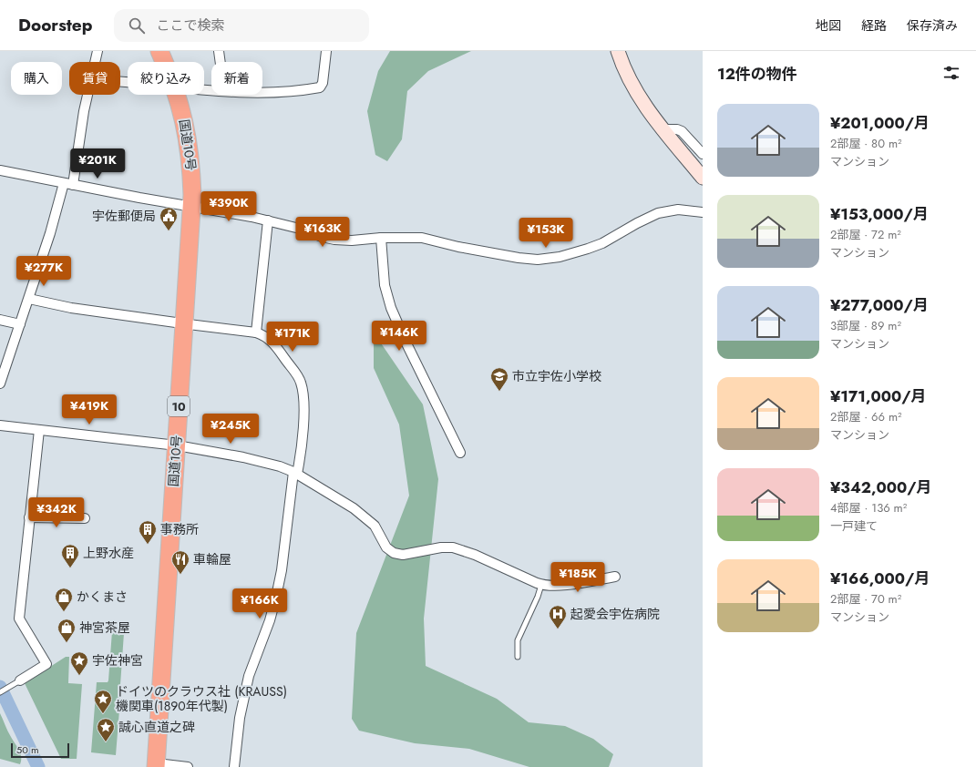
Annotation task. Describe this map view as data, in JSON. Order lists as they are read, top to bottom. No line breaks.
{"streets":{"highway":["国道10号","10"]},"places":{"public building":["宇佐郵便局"],"school or university":["市立宇佐小学校"],"building":["事務所","上野水産"],"restaurant":["車輪屋"],"shop":["かくまさ","神宮茶屋"],"hospital":["起愛会宇佐病院"],"place":["宇佐神宮","ドイツのクラウス社 (KRAUSS) 機関車(1890年代製)","誠心直道之碑"]},"scale_bar":"50 m","page":{"header":"Doorstep","search":"ここで検索","nav":["地図","経路","保存済み"],"heading":"12件の物件","chip":["購入","賃貸","絞り込み","新着"],"list":[{"name":"¥201,000/月","note":"2部屋 · 80 m² · マンション"},{"name":"¥153,000/月","note":"2部屋 · 72 m² · マンション"},{"name":"¥277,000/月","note":"3部屋 · 89 m² · マンション"},{"name":"¥171,000/月","note":"2部屋 · 66 m² · マンション"},{"name":"¥342,000/月","note":"4部屋 · 136 m² · 一戸建て"},{"name":"¥166,000/月","note":"2部屋 · 70 m² · マンション"}],"price":["¥201K","¥390K","¥163K","¥153K","¥277K","¥146K","¥171K","¥419K","¥245K","¥342K","¥185K","¥166K"],"scale":"50 m"}}
